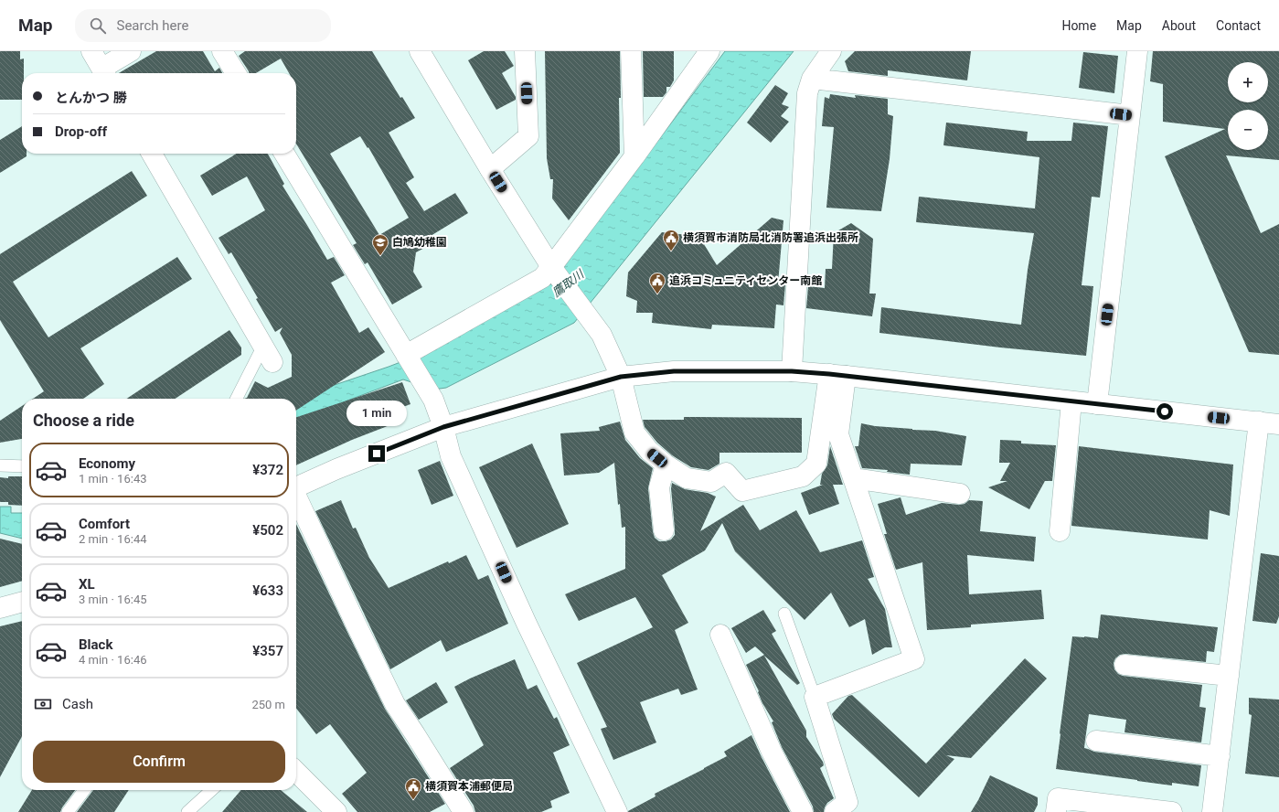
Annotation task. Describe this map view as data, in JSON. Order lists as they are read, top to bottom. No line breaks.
{"water":["鷹取川"],"places":{"public building":["横須賀市消防局北消防署追浜出張所","追浜コミュニティセンター南館","横須賀本浦郵便局"],"school or university":["白鳩幼稚園"]},"page":{"header":"Map","search":"Search here","nav":["Home","Map","About","Contact"],"map_buttons":["+","−"],"banner":["とんかつ 勝","Drop-off"],"heading":"Choose a ride","bubble":"1 min","list":[{"name":"Economy","note":"1 min · 16:43","value":"¥372"},{"name":"Comfort","note":"2 min · 16:44","value":"¥502"},{"name":"XL","note":"3 min · 16:45","value":"¥633"},{"name":"Black","note":"4 min · 16:46","value":"¥357"}],"pay":["Cash","250 m"],"buttons":"Confirm"}}
